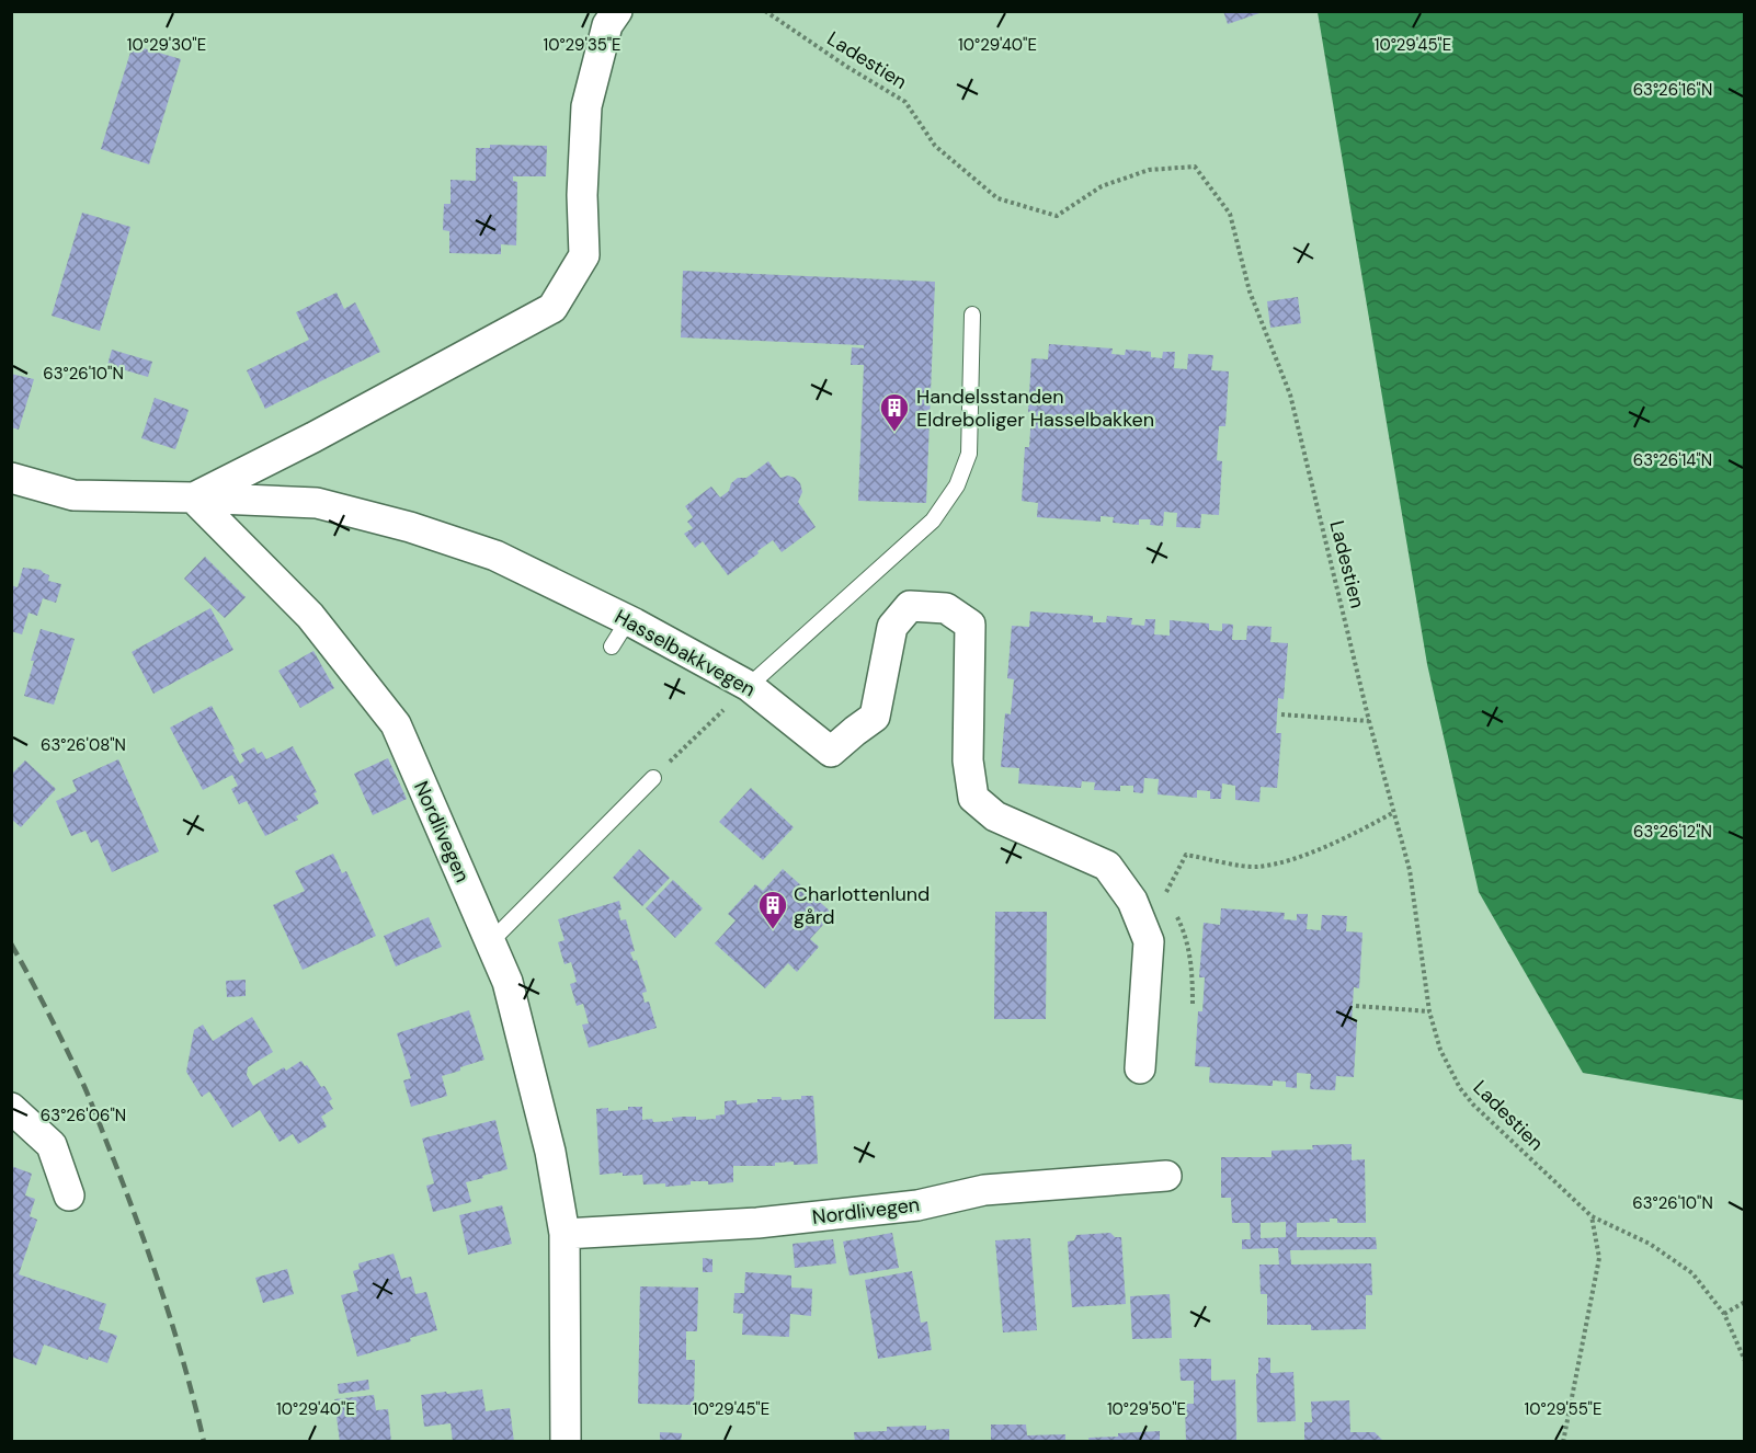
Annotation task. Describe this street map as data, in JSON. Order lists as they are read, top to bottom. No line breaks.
{"streets":{"street":["Hasselbakkvegen","Nordlivegen"],"path":["Ladestien"]},"crossings":[["Hasselbakkvegen","Nordlivegen"]],"places":{"building":["Handelsstanden Eldreboliger Hasselbakken","Charlottenlund gård"]},"coordinates":["10°29'30\"E","10°29'35\"E","10°29'40\"E","10°29'45\"E","63°26'16\"N","63°26'10\"N","63°26'14\"N","63°26'08\"N","63°26'12\"N","63°26'06\"N","10°29'50\"E","10°29'55\"E"]}
